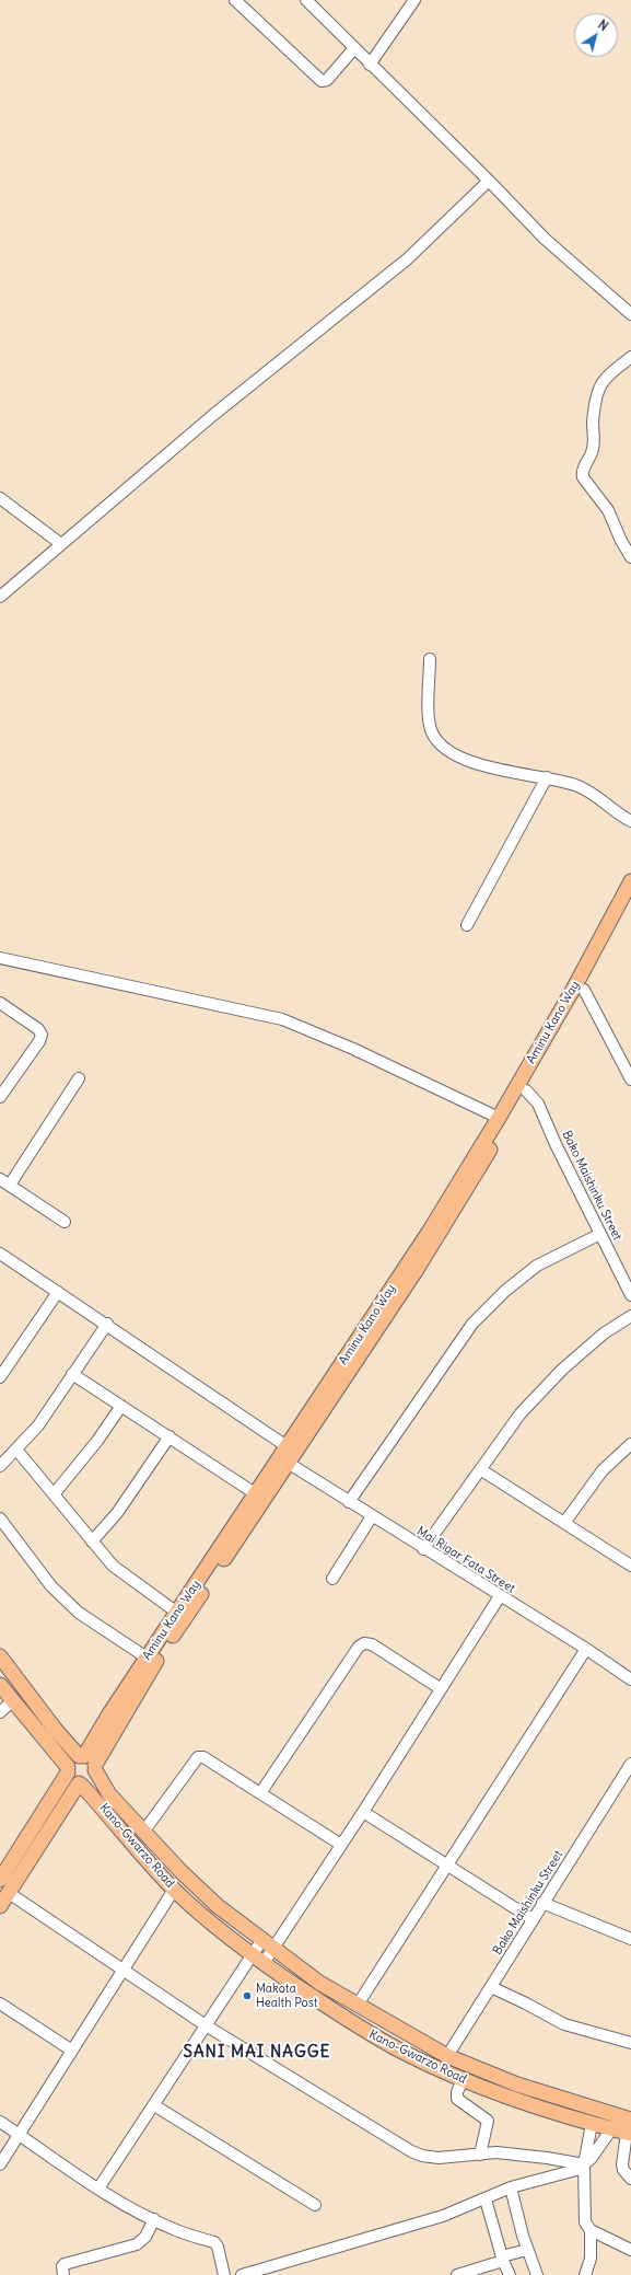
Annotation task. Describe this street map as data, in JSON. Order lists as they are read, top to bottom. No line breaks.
{"streets":{"main road":["Aminu Kano Way","Kano-Gwarzo Road"],"street":["Bako Maishinku Street","Mai Rigar Fata Street"]},"crossings":[["Aminu Kano Way","Bako Maishinku Street"],["Aminu Kano Way","Mai Rigar Fata Street"],["Aminu Kano Way","Kano-Gwarzo Road"],["Bako Maishinku Street","Kano-Gwarzo Road"]],"districts":["SANI MAI NAGGE"],"places":["Makota Health Post"],"north":"top right"}
